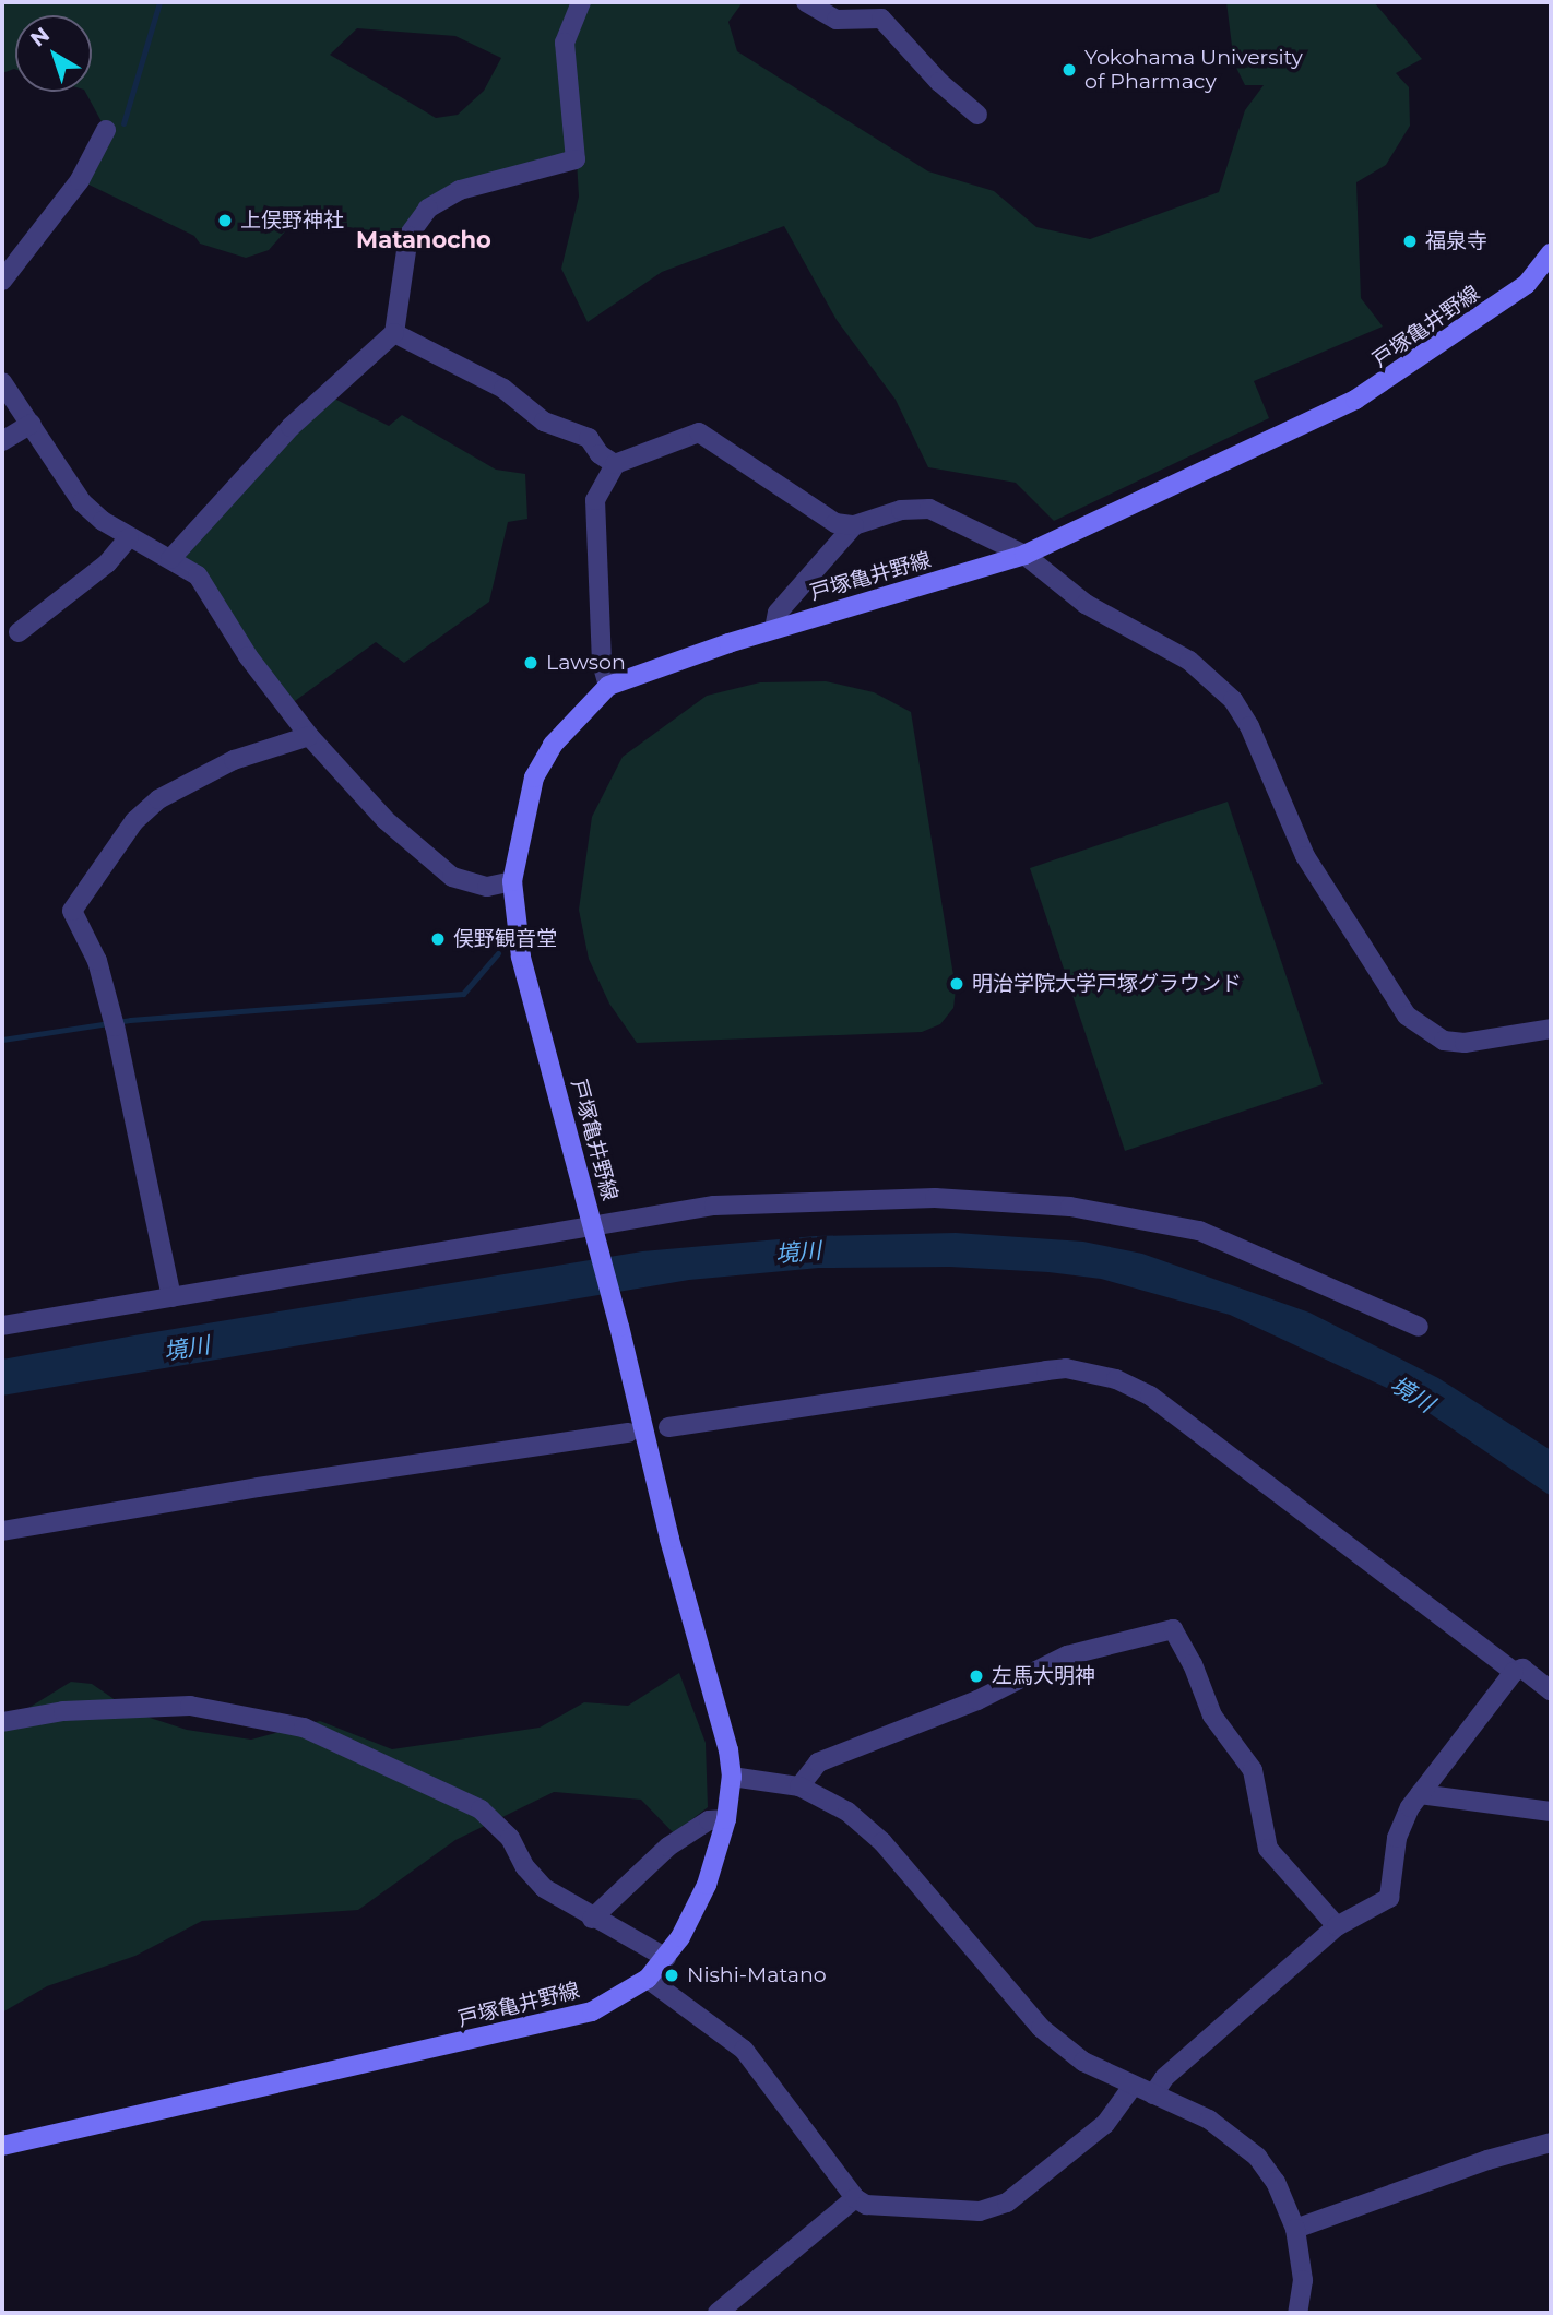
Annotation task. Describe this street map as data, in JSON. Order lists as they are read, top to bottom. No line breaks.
{"streets":{"main road":["戸塚亀井野線"]},"districts":["Matanocho"],"water":["境川"],"places":["Yokohama University of Pharmacy","上俣野神社","福泉寺","Lawson","俣野観音堂","明治学院大学戸塚グラウンド","左馬大明神","Nishi-Matano"],"north":"top left"}
